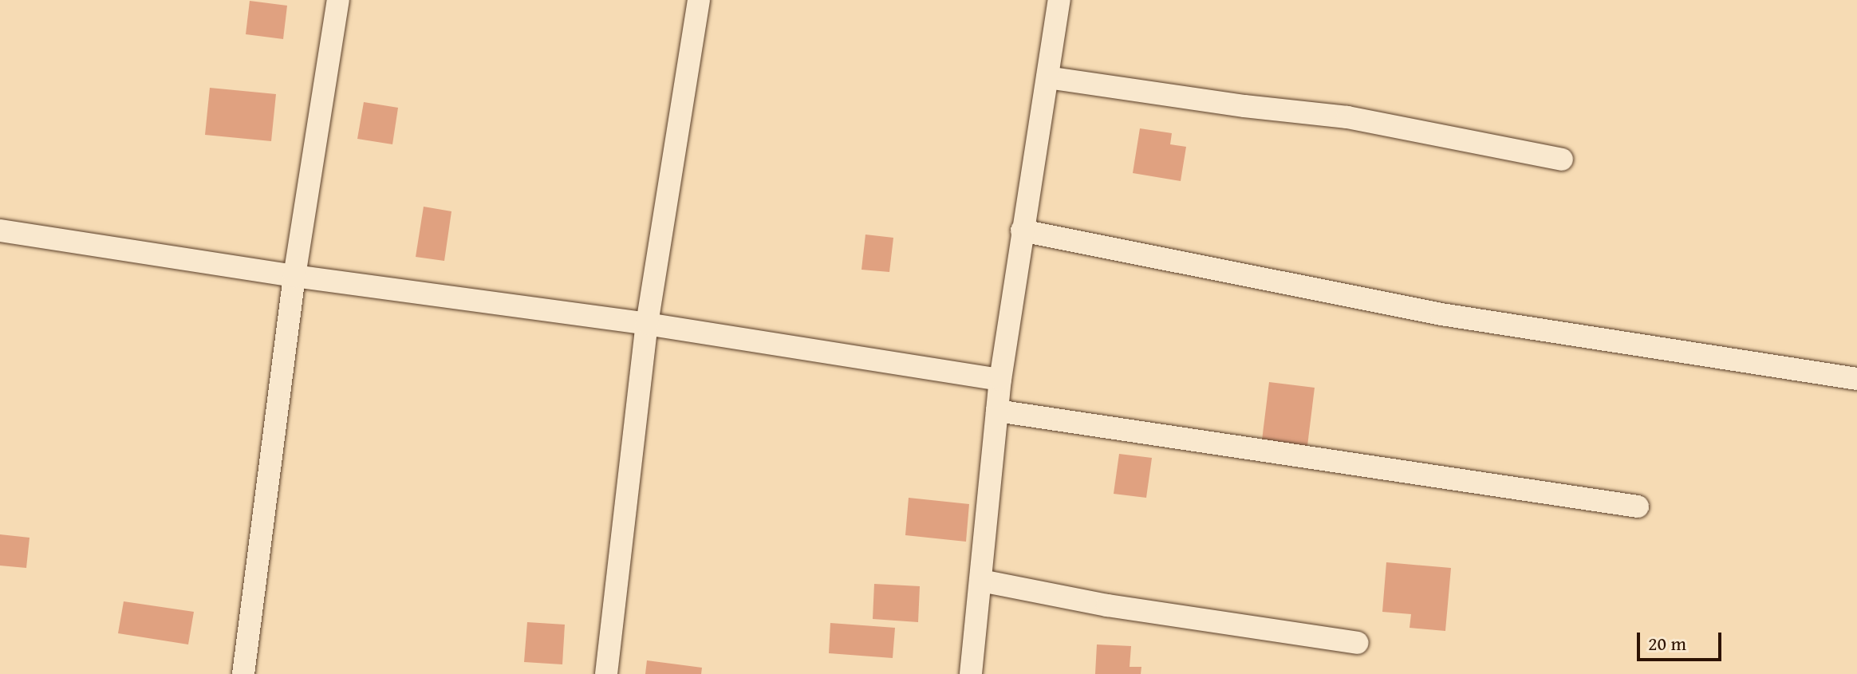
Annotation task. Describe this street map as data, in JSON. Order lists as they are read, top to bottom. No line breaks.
{"scale_bar":"20 m"}
